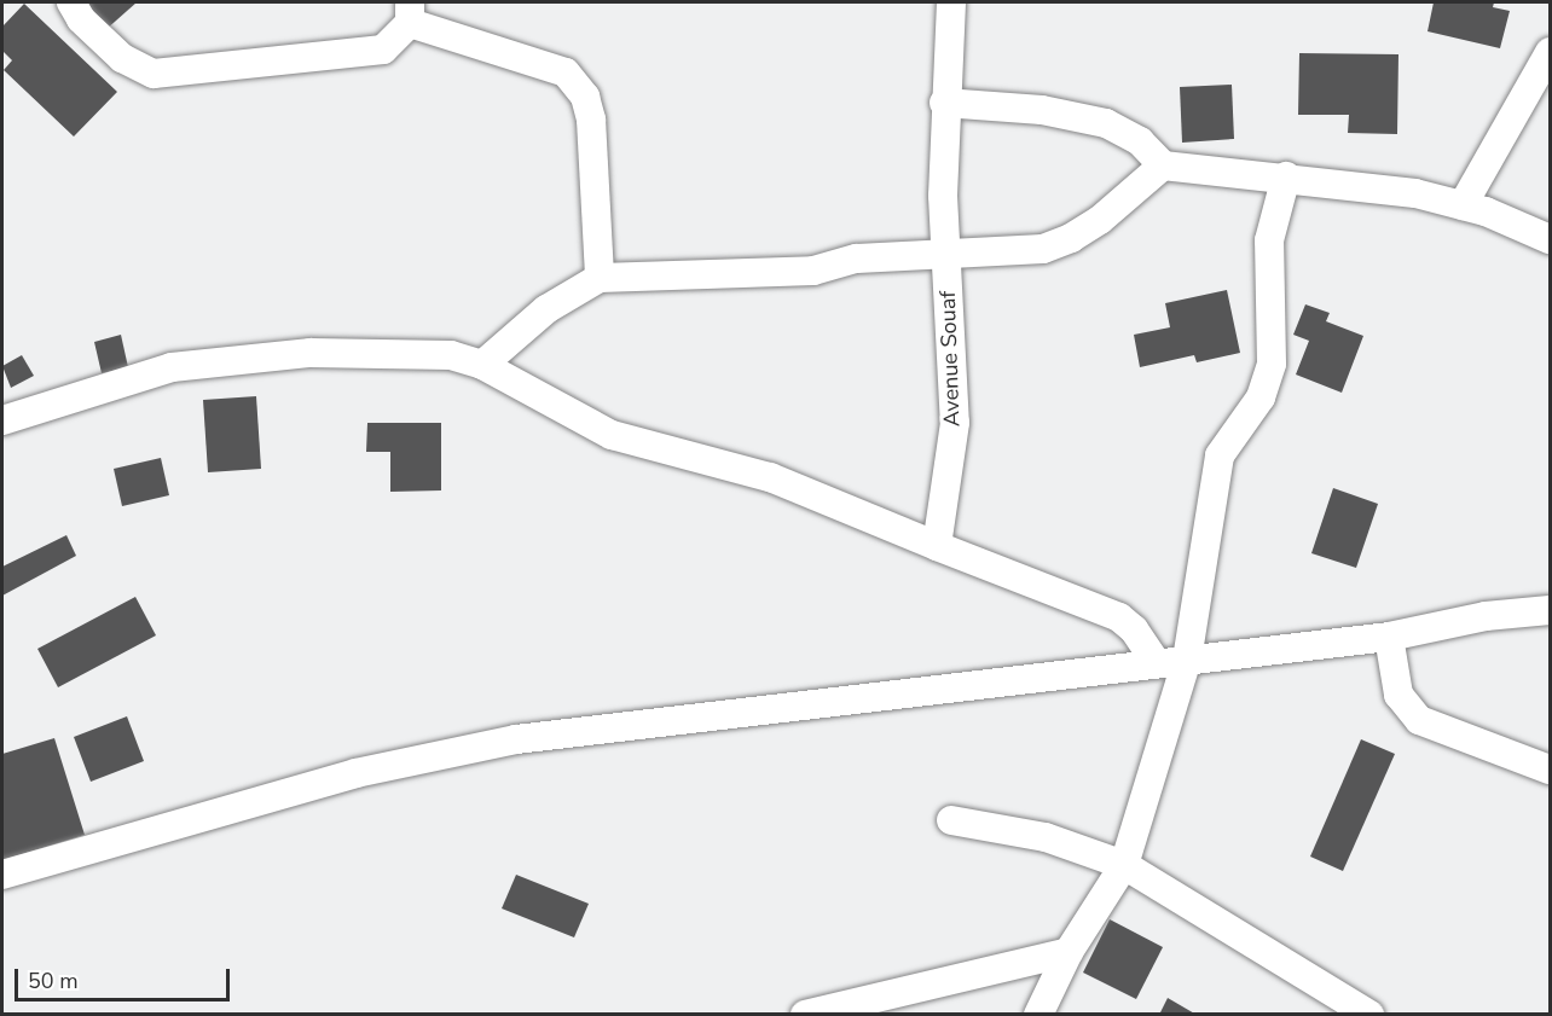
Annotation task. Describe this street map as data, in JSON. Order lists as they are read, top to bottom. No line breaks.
{"streets":{"street":["Avenue Souaf"]},"scale_bar":"50 m"}
